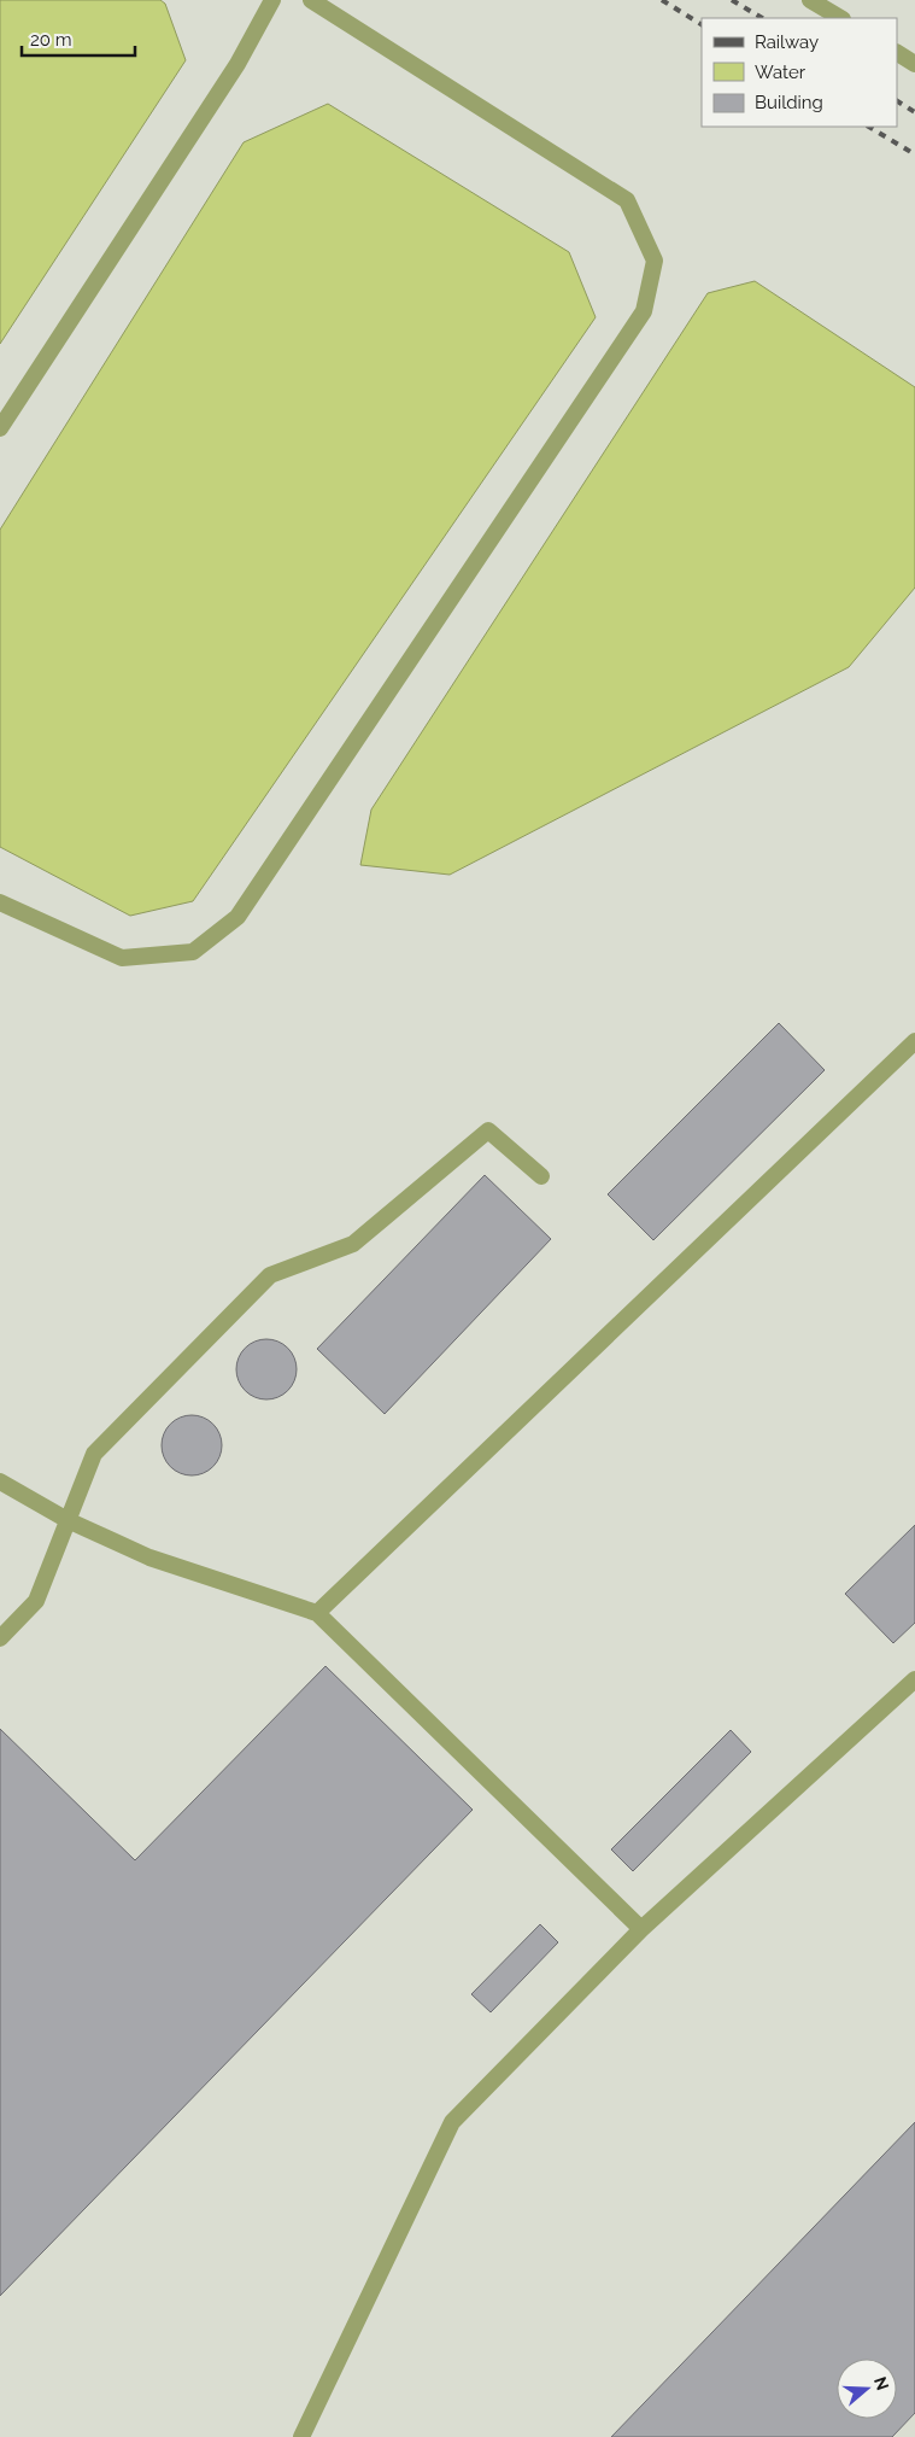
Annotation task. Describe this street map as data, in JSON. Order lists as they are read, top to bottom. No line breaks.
{"legend":["Railway","Water","Building"],"scale_bar":"20 m","north":"right"}
